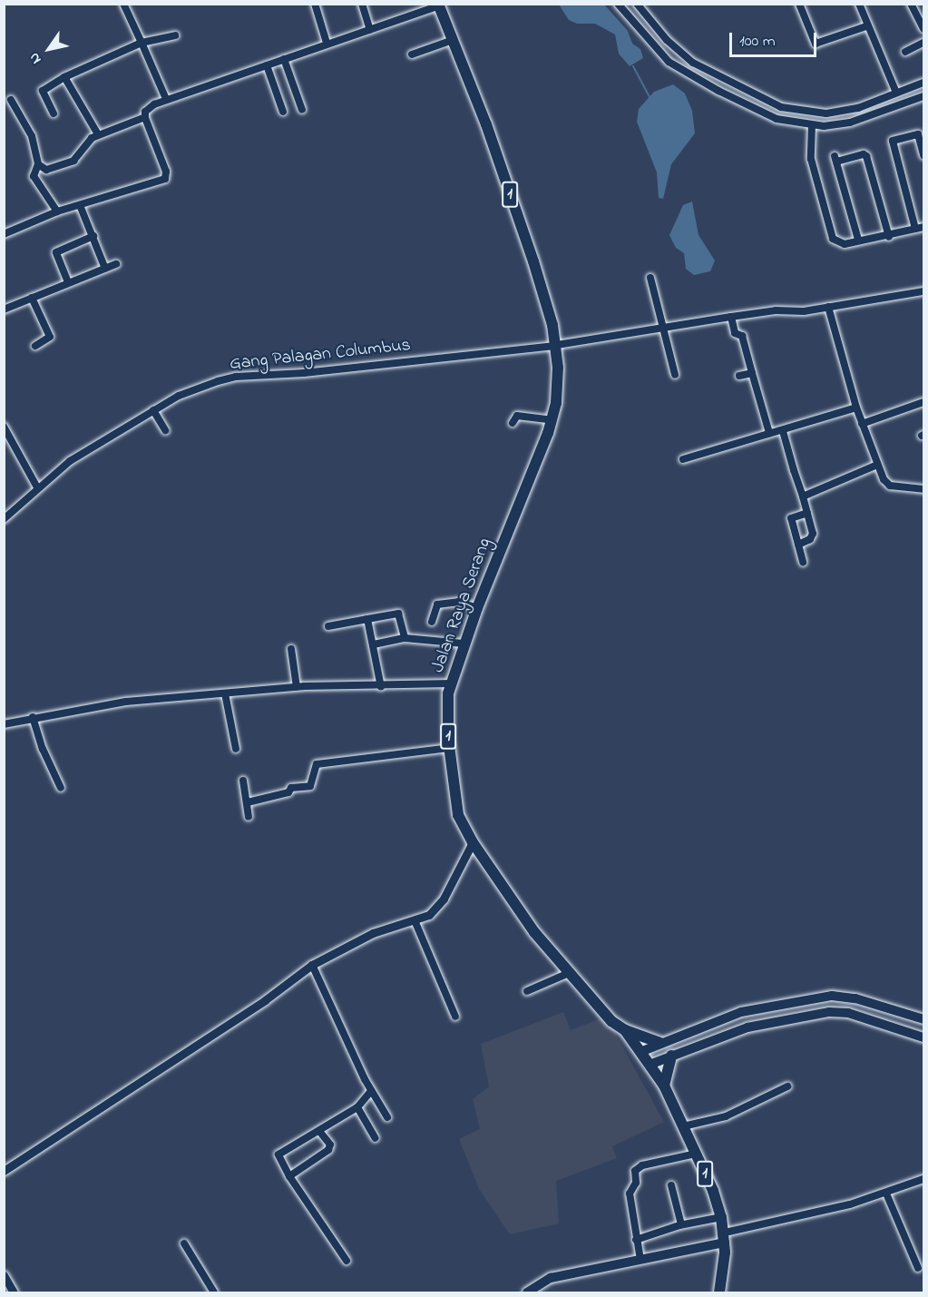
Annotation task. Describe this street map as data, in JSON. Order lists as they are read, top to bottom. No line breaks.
{"streets":{"highway":["1","Jalan Raya Serang"],"street":["Gang Palagan Columbus"]},"crossings":[["1","Jalan Raya Serang"],["Gang Palagan Columbus","Jalan Raya Serang"]],"scale_bar":"100 m","north":"bottom left"}
